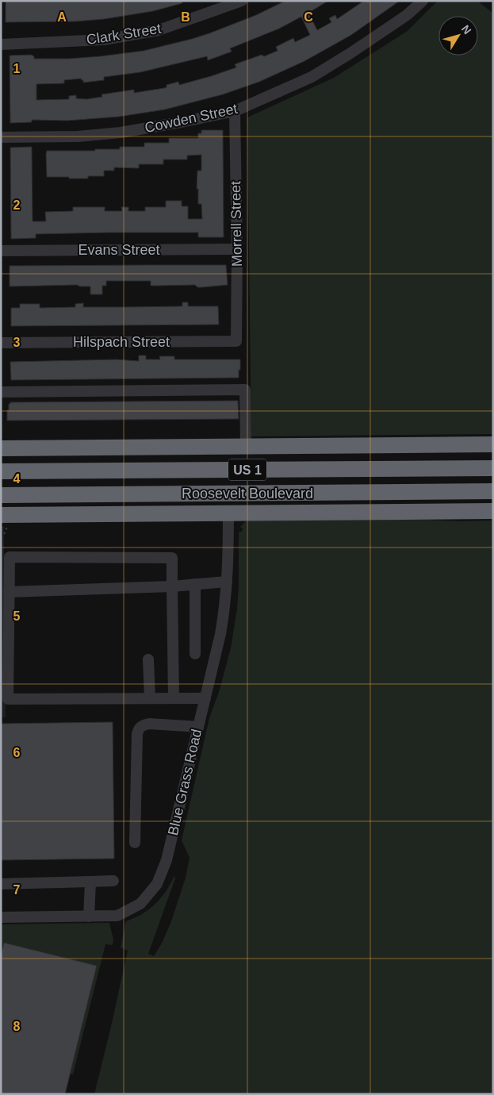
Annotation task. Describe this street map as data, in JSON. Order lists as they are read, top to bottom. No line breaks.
{"streets":{"highway":["US 1","Roosevelt Boulevard"],"street":["Clark Street","Cowden Street","Morrell Street","Evans Street","Hilspach Street","Blue Grass Road"]},"crossings":[["Cowden Street","Morrell Street"],["Morrell Street","Evans Street"],["Morrell Street","Hilspach Street"],["Roosevelt Boulevard","Blue Grass Road"]],"north":"top right","grid":{"columns":["A","B","C"],"rows":["1","2","3","4","5","6","7","8"]}}
